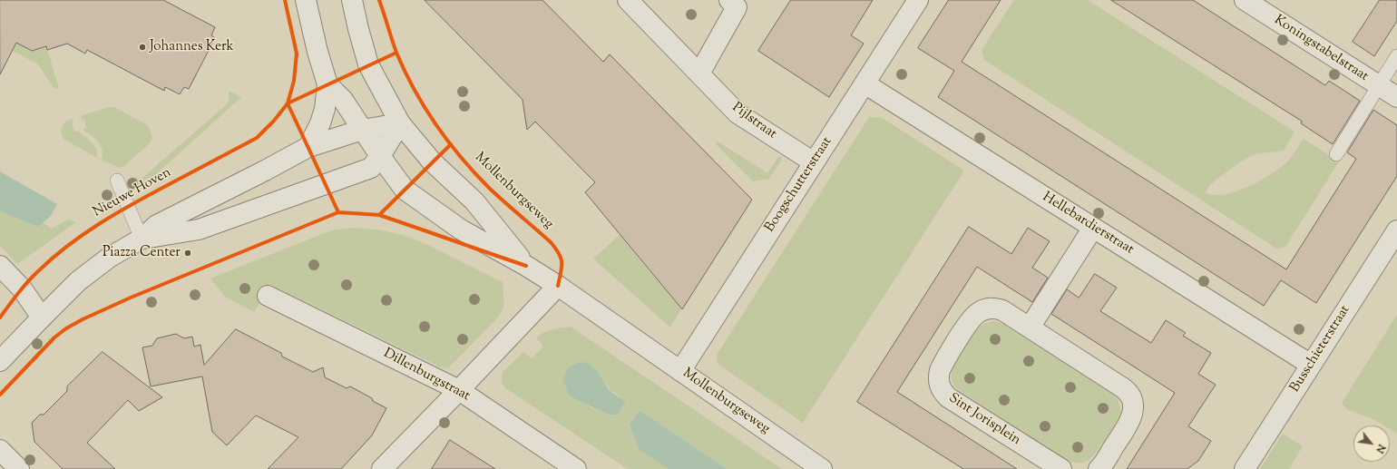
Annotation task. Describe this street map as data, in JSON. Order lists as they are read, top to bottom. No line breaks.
{"streets":{"street":["Koningstabelstraat","Pijlstraat","Boogschutterstraat","Mollenburgseweg","Hellebardierstraat","Busschieterstraat","Dillenburgstraat","Sint Jorisplein"],"cycle path":["Nieuwe Hoven"]},"crossings":[["Pijlstraat","Boogschutterstraat"],["Boogschutterstraat","Mollenburgseweg"],["Boogschutterstraat","Hellebardierstraat"],["Hellebardierstraat","Busschieterstraat"]],"places":["Johannes Kerk","Piazza Center"],"north":"bottom right"}
